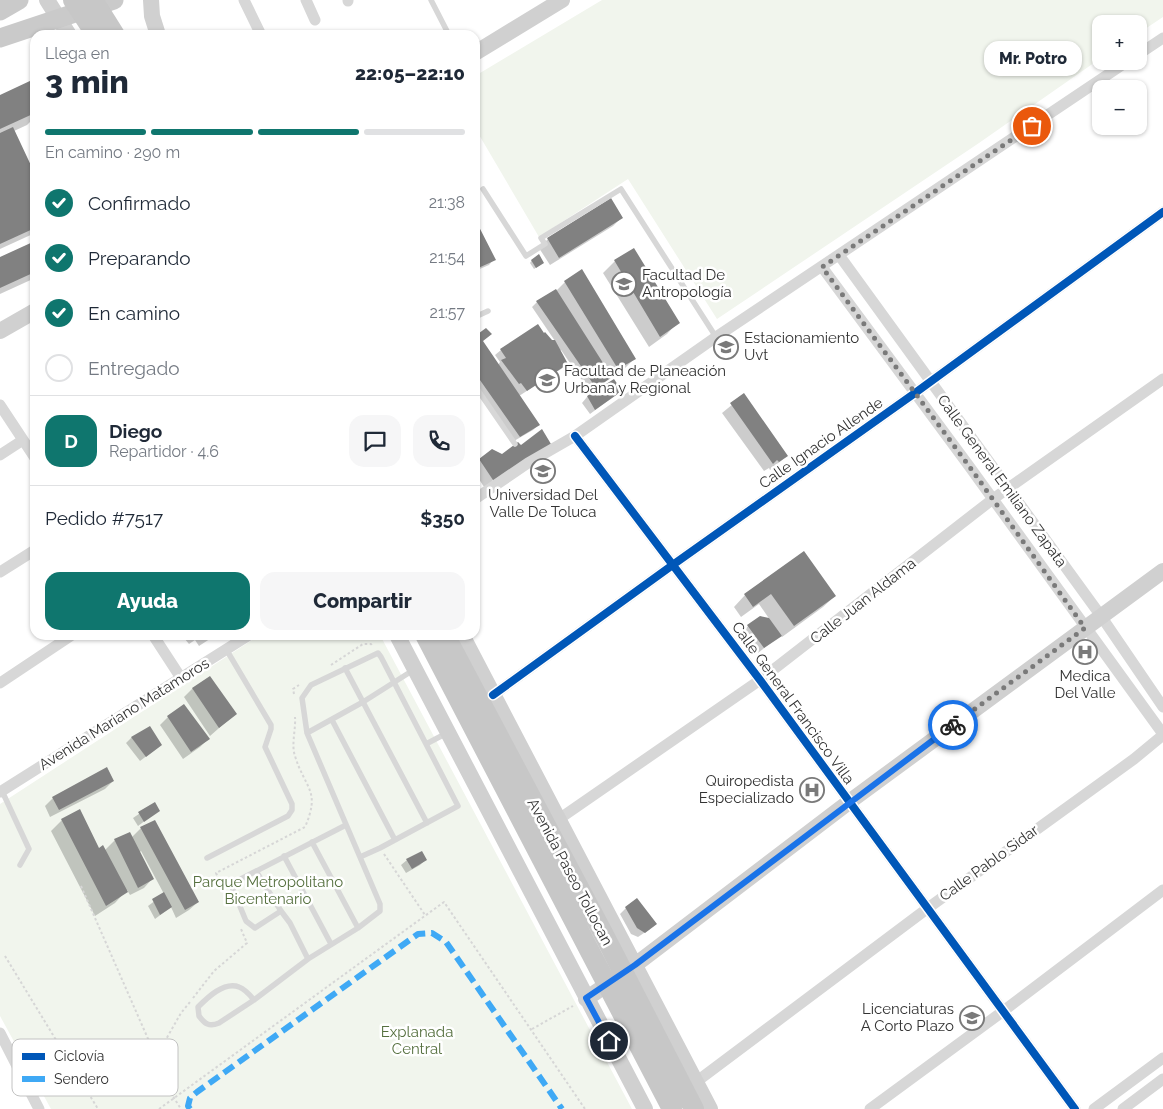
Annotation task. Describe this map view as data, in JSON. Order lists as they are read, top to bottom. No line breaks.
{"streets":{"highway":["Avenida Paseo Tollocan"],"street":["Calle Ignacio Allende","Calle General Emiliano Zapata","Calle Juan Aldama","Calle General Francisco Villa","Avenida Mariano Matamoros","Calle Pablo Sidar"]},"crossings":[["Calle Ignacio Allende","Calle General Emiliano Zapata"],["Calle Ignacio Allende","Calle General Francisco Villa"],["Calle Ignacio Allende","Avenida Paseo Tollocan"],["Calle General Emiliano Zapata","Calle Juan Aldama"],["Calle General Emiliano Zapata","Calle Pablo Sidar"],["Calle Juan Aldama","Calle General Francisco Villa"],["Calle Juan Aldama","Avenida Paseo Tollocan"],["Calle General Francisco Villa","Calle Pablo Sidar"],["Calle Pablo Sidar","Avenida Paseo Tollocan"]],"parks":["Parque Metropolitano Bicentenario","Explanada Central"],"places":{"other":["Mr. Potro"],"school or university":["Facultad De Antropología","Estacionamiento Uvt","Facultad de Planeación Urbana y Regional","Universidad Del Valle De Toluca","Licenciaturas A Corto Plazo"],"hospital":["Medica Del Valle","Quiropedista Especializado"]},"legend":["Ciclovía","Sendero"],"page":{"map_buttons":["+","−"],"heading":["3 min","Llega en","22:05–22:10"],"panel":["Diego","Repartidor · 4.6","Pedido #7517","$350"],"bubble":"Mr. Potro","bar":"En camino · 290 m","list":[["Confirmado","21:38"],["Preparando","21:54"],["En camino","21:57"],"Entregado"],"round":"D","buttons":["Ayuda","Compartir"]}}
